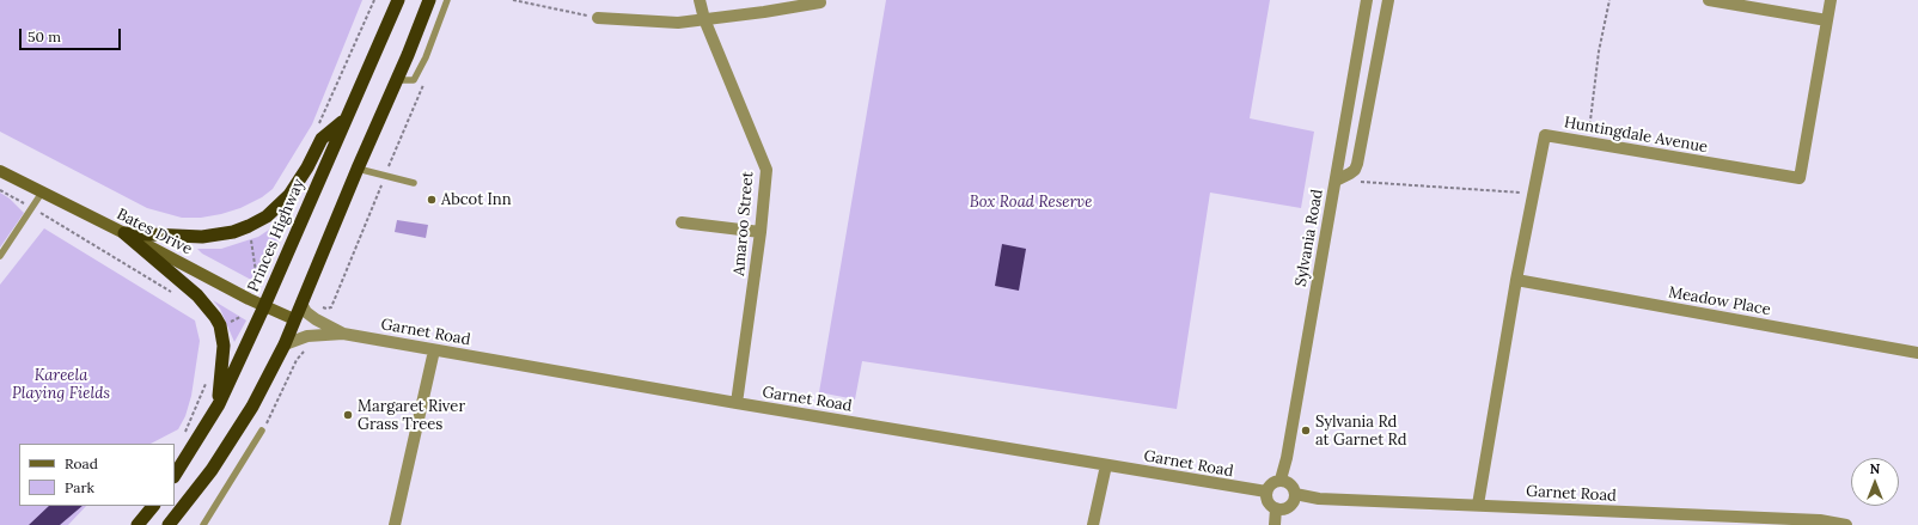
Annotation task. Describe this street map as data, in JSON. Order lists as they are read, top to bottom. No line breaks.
{"streets":{"highway":["Princes Highway"],"main road":["Bates Drive"],"street":["Huntingdale Avenue","Amaroo Street","Sylvania Road","Meadow Place","Garnet Road"]},"crossings":[["Huntingdale Avenue","Meadow Place"],["Huntingdale Avenue","Garnet Road"],["Amaroo Street","Garnet Road"],["Bates Drive","Princes Highway"],["Sylvania Road","Garnet Road"]],"parks":["Box Road Reserve","Kareela Playing Fields"],"places":["Abcot Inn","Margaret River Grass Trees","Sylvania Rd at Garnet Rd"],"legend":["Road","Park"],"scale_bar":"50 m","north":"top"}
